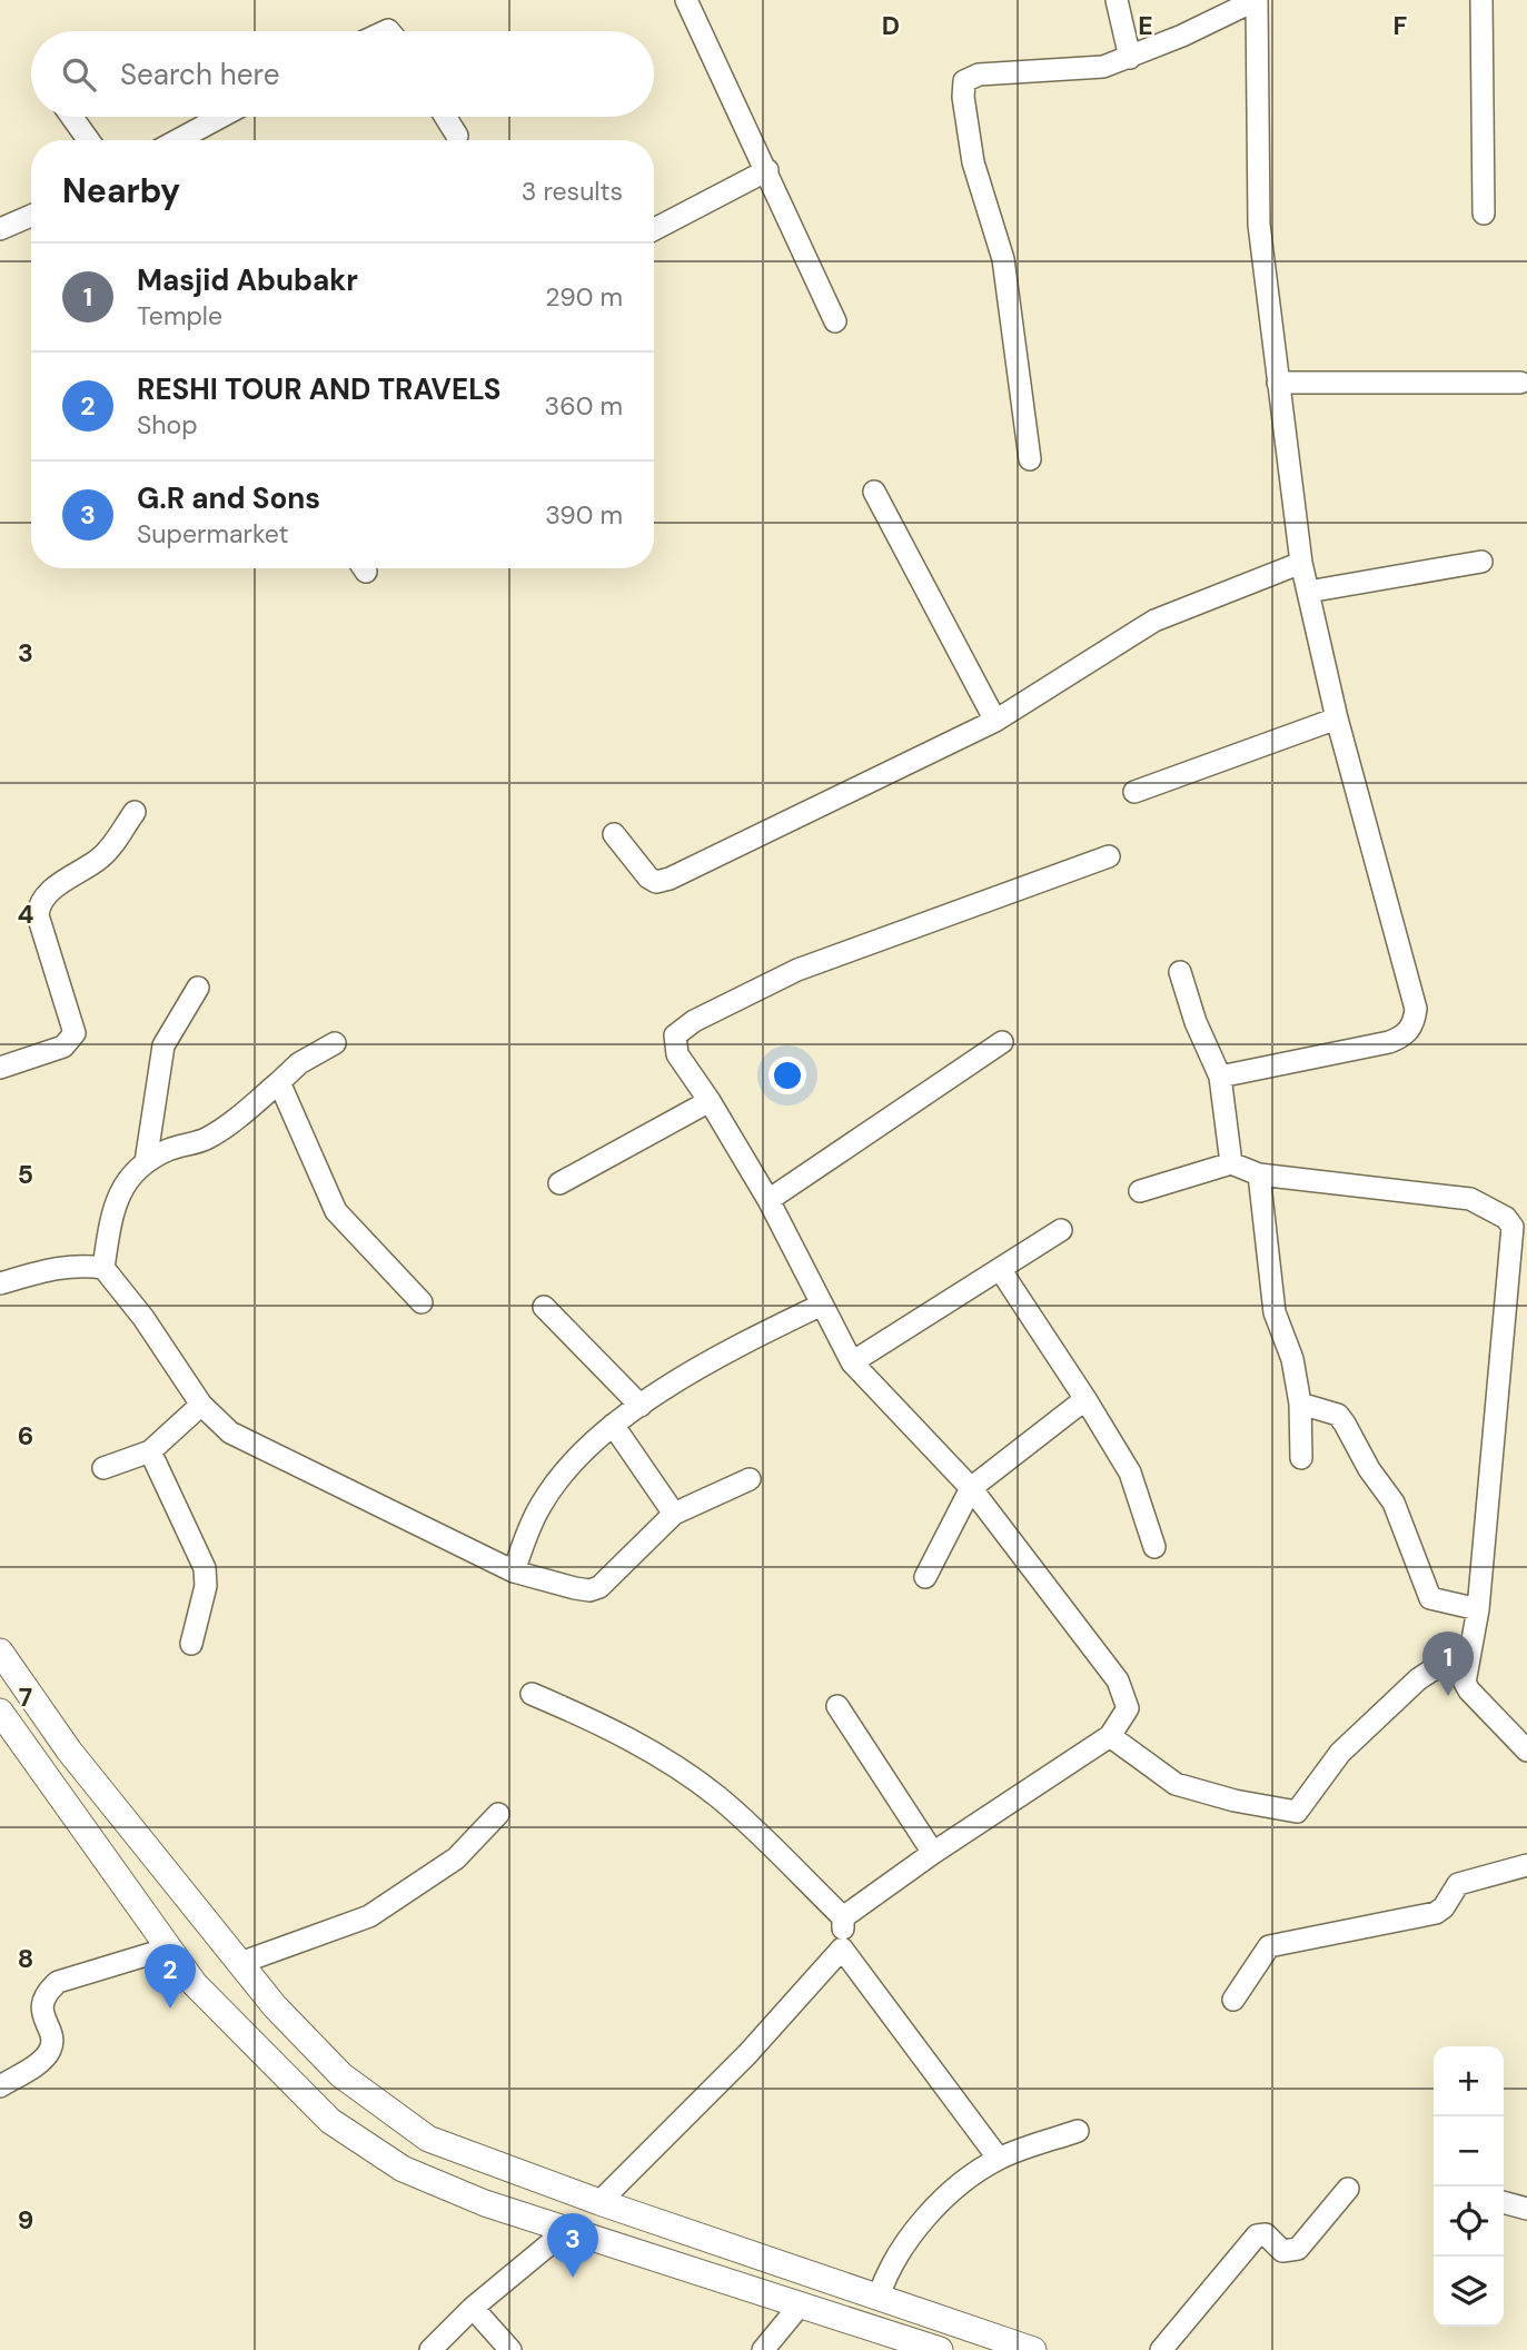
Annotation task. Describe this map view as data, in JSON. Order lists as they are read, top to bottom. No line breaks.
{"page":{"search":"Search here","heading":["Nearby","3 results"],"list":[{"mark":"1","name":"Masjid Abubakr","note":"Temple","value":"290 m"},{"mark":"2","name":"RESHI TOUR AND TRAVELS","note":"Shop","value":"360 m"},{"mark":"3","name":"G.R and Sons","note":"Supermarket","value":"390 m"}],"pins":["1","2","3"],"map_buttons":["+","−"]},"grid":{"columns":["D","E","F"],"rows":["3","4","5","6","7","8","9"]}}
